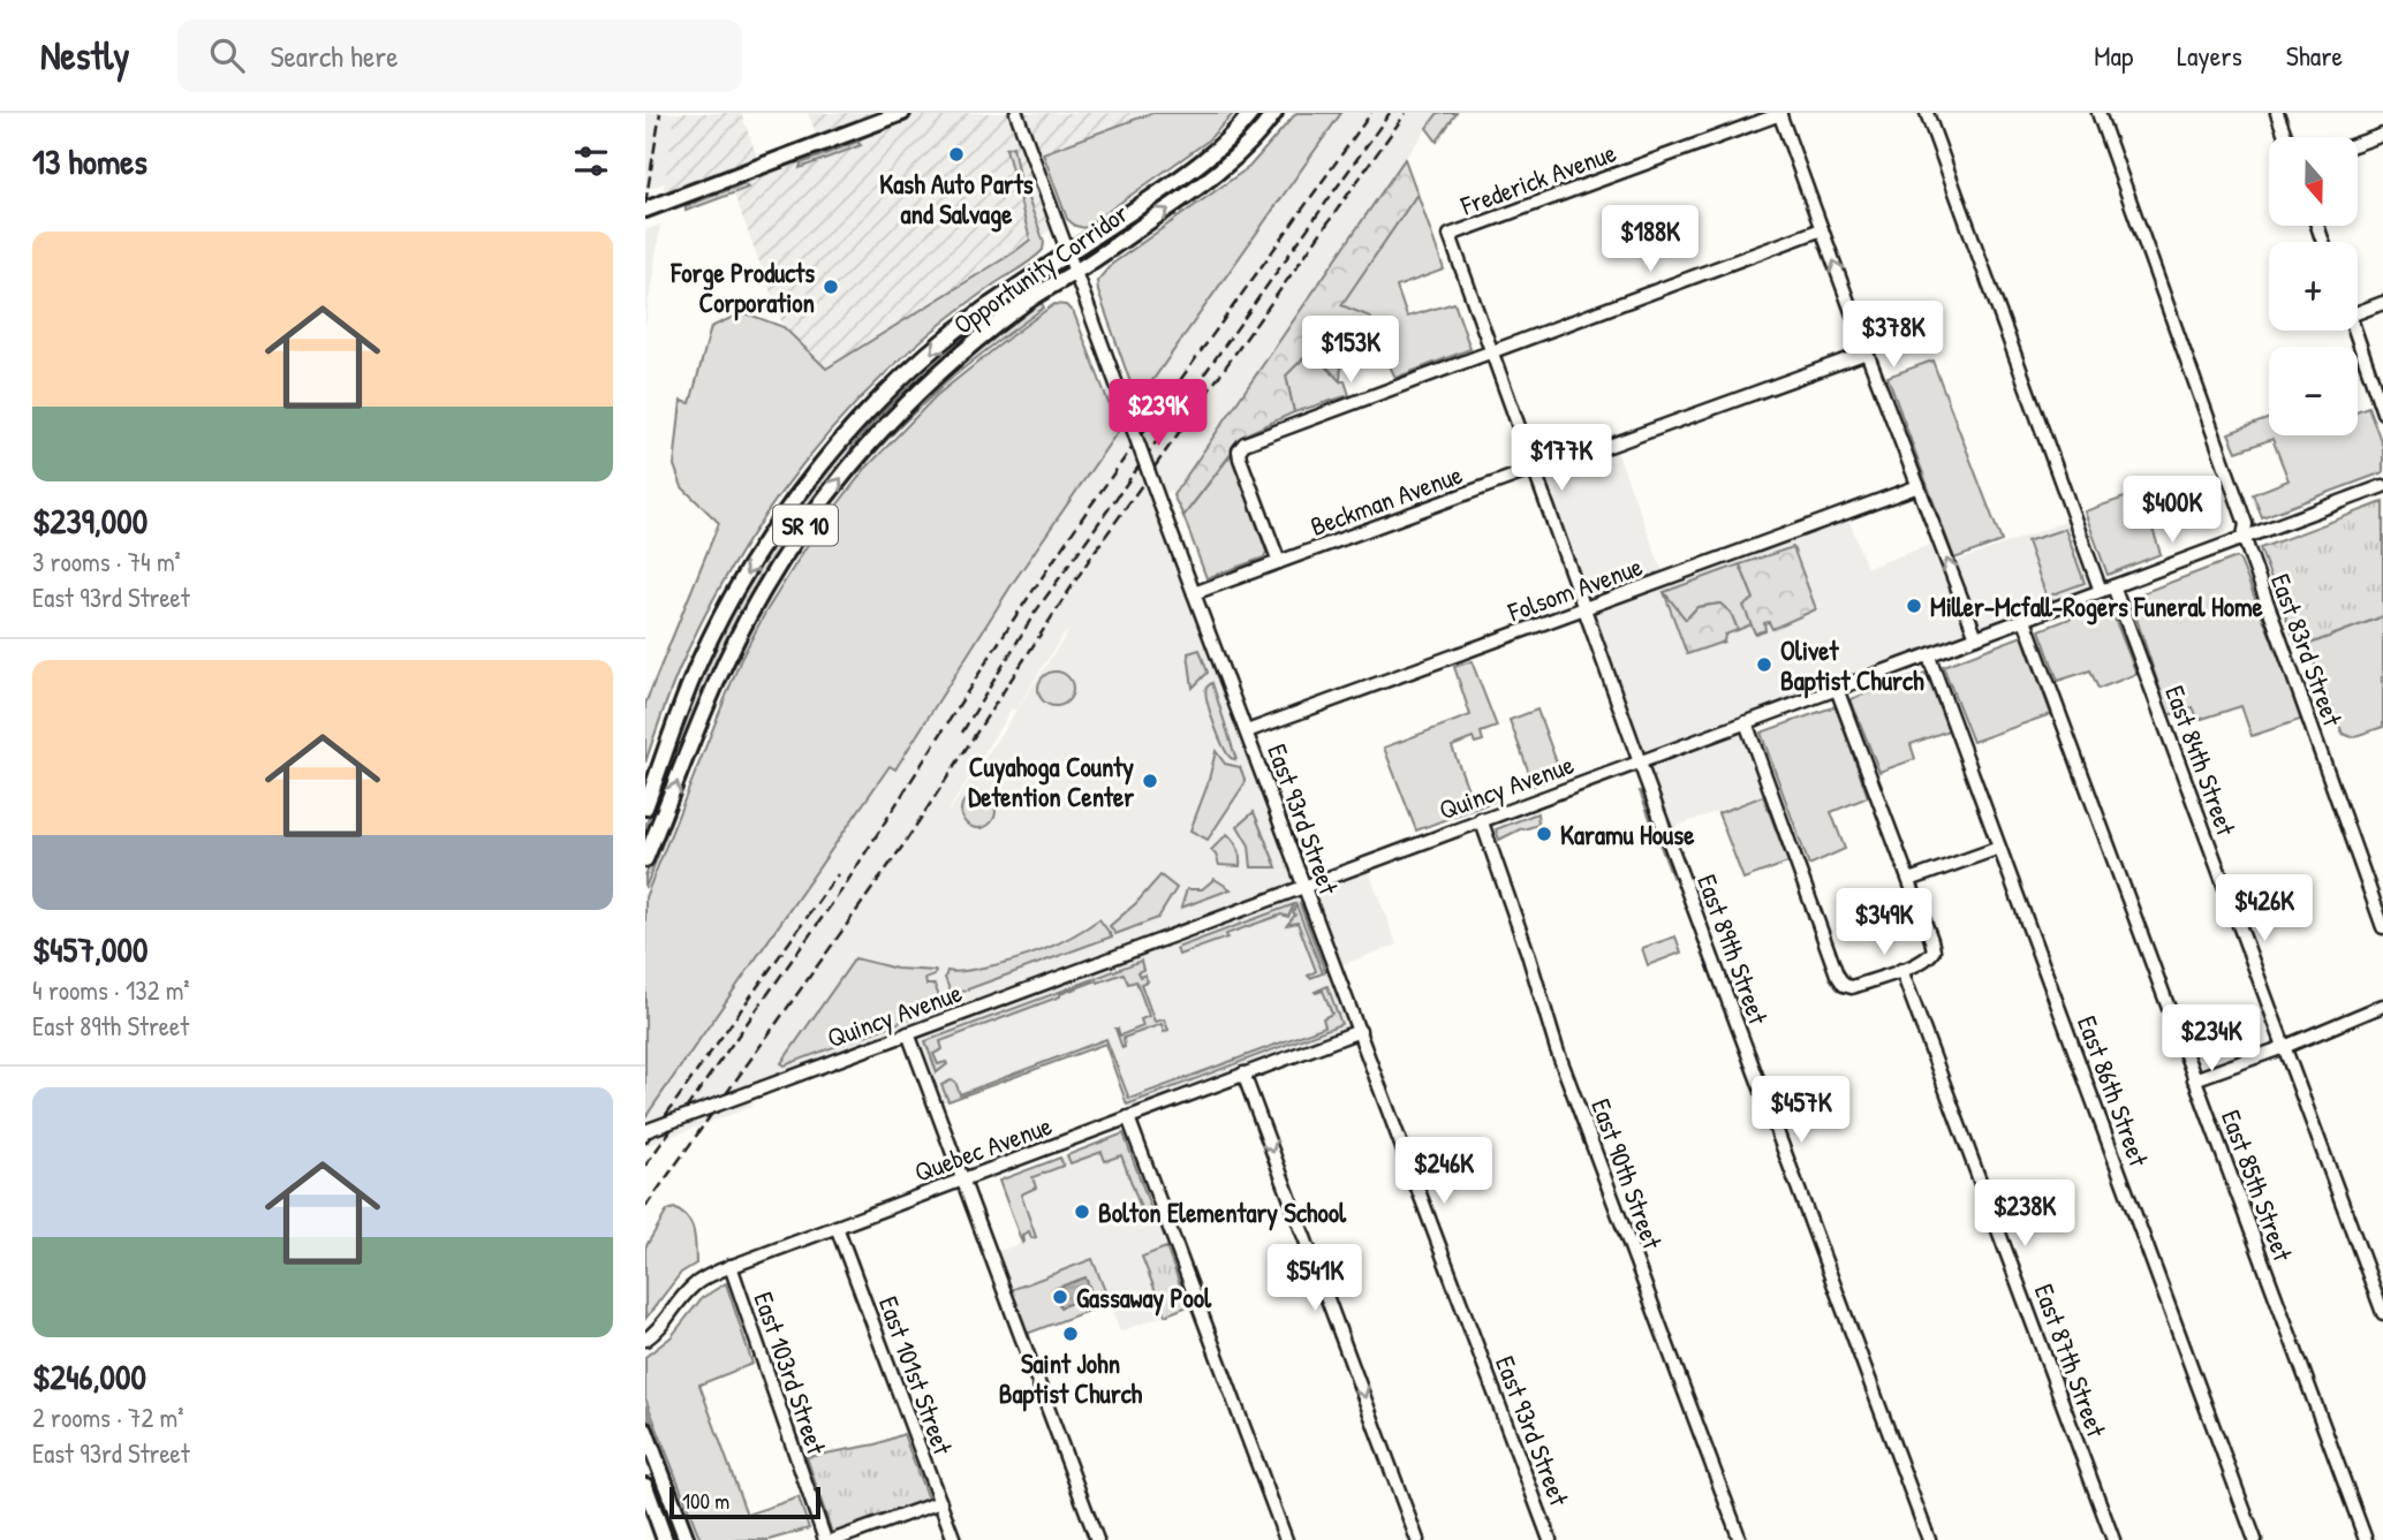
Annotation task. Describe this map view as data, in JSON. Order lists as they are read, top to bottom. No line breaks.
{"streets":{"main road":["Opportunity Corridor","SR 10"],"street":["Frederick Avenue","Beckman Avenue","Folsom Avenue","East 83rd Street","East 84th Street","Quincy Avenue","East 93rd Street","East 89th Street","East 86th Street","Quebec Avenue","East 90th Street","East 85th Street","East 87th Street","East 103rd Street","East 101st Street"]},"crossings":[["Frederick Avenue","East 89th Street"],["Opportunity Corridor","East 93rd Street"],["Beckman Avenue","East 93rd Street"],["Beckman Avenue","East 89th Street"],["Folsom Avenue","East 93rd Street"],["Folsom Avenue","East 89th Street"],["East 83rd Street","Quincy Avenue"],["East 84th Street","Quincy Avenue"],["Quincy Avenue","East 93rd Street"],["Quincy Avenue","East 89th Street"],["Quincy Avenue","East 86th Street"],["Quincy Avenue","East 90th Street"],["Quincy Avenue","East 85th Street"],["East 93rd Street","Quebec Avenue"],["Quebec Avenue","East 103rd Street"],["Quebec Avenue","East 101st Street"]],"places":["Kash Auto Parts and Salvage","Forge Products Corporation","Miller-Mcfall-Rogers Funeral Home","Olivet Baptist Church","Cuyahoga County Detention Center","Karamu House","Bolton Elementary School","Gassaway Pool","Saint John Baptist Church"],"scale_bar":"100 m","north":"bottom","page":{"header":"Nestly","search":"Search here","nav":["Map","Layers","Share"],"heading":"13 homes","map_buttons":["+","−"],"price":["$188K","$378K","$153K","$239K","$177K","$400K","$426K","$349K","$234K","$457K","$246K","$238K","$541K"],"list":[{"name":"$239,000","note":"3 rooms · 74 m² · East 93rd Street"},{"name":"$457,000","note":"4 rooms · 132 m² · East 89th Street"},{"name":"$246,000","note":"2 rooms · 72 m² · East 93rd Street"}],"scale":"100 m"}}
